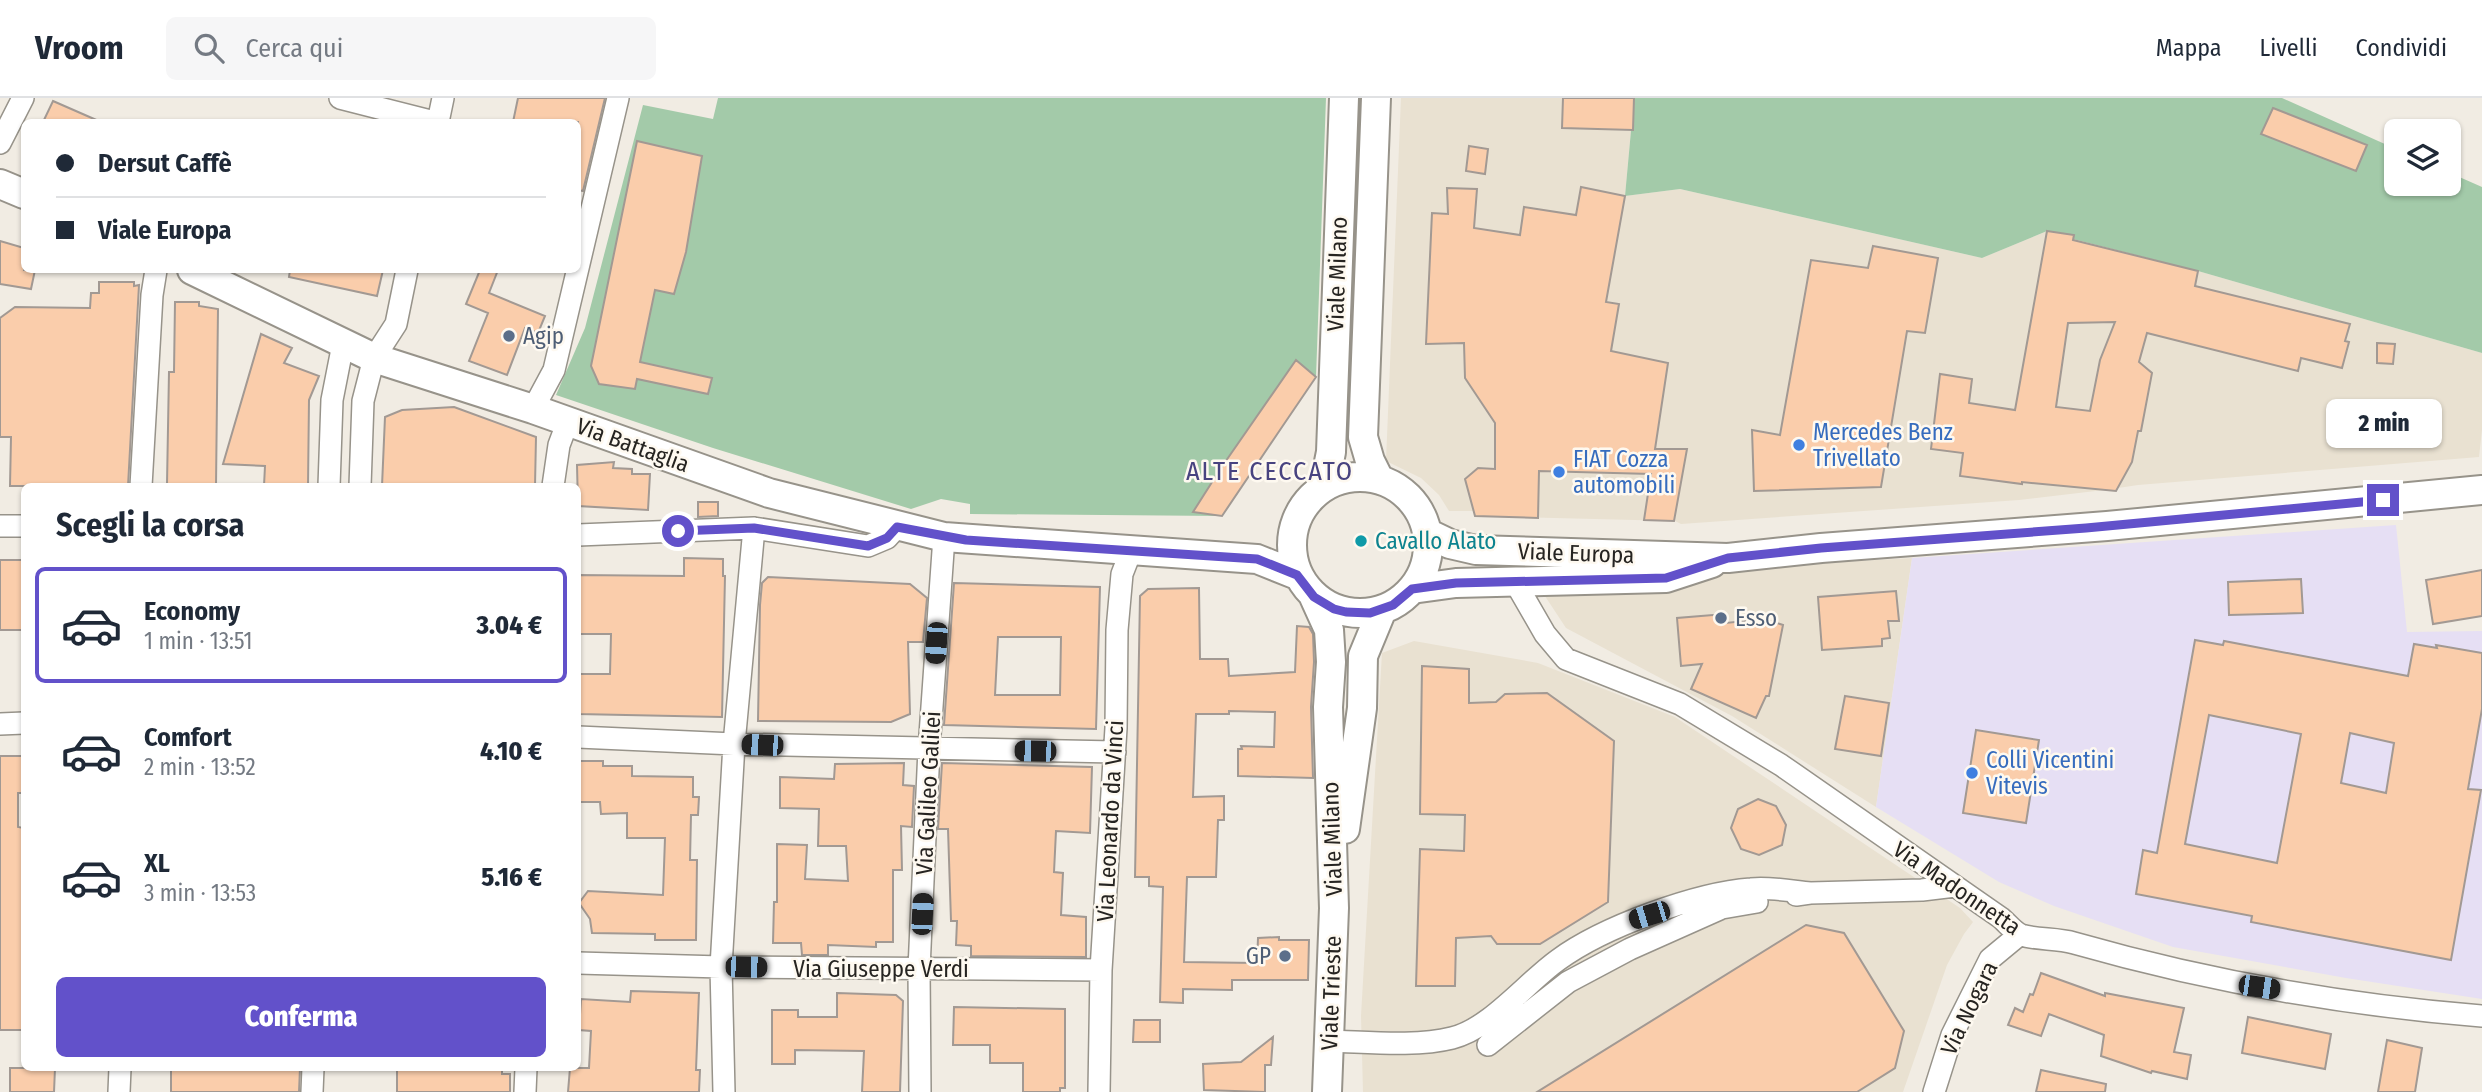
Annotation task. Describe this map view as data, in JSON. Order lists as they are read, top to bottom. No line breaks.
{"streets":{"main road":["Viale Milano","Via Battaglia","Viale Europa","Viale Trieste"],"street":["Via Galileo Galilei","Via Leonardo da Vinci","Via Madonnetta","Via Giuseppe Verdi","Via Nogara"]},"crossings":[["Viale Milano","Via Battaglia"],["Viale Milano","Viale Europa"],["Viale Milano","Viale Trieste"],["Via Battaglia","Viale Europa"],["Via Battaglia","Via Galileo Galilei"],["Via Battaglia","Via Leonardo da Vinci"],["Viale Europa","Via Madonnetta"],["Via Galileo Galilei","Via Giuseppe Verdi"],["Via Leonardo da Vinci","Via Giuseppe Verdi"],["Via Madonnetta","Via Nogara"]],"districts":["ALTE CECCATO"],"places":["Agip","Mercedes Benz Trivellato","FIAT Cozza automobili","Cavallo Alato","Esso","Colli Vicentini Vitevis","GP"],"page":{"header":"Vroom","search":"Cerca qui","nav":["Mappa","Livelli","Condividi"],"banner":["Dersut Caffè","Viale Europa"],"bubble":"2 min","heading":"Scegli la corsa","list":[{"name":"Economy","note":"1 min · 13:51","value":"3.04 €"},{"name":"Comfort","note":"2 min · 13:52","value":"4.10 €"},{"name":"XL","note":"3 min · 13:53","value":"5.16 €"}],"buttons":"Conferma"}}
